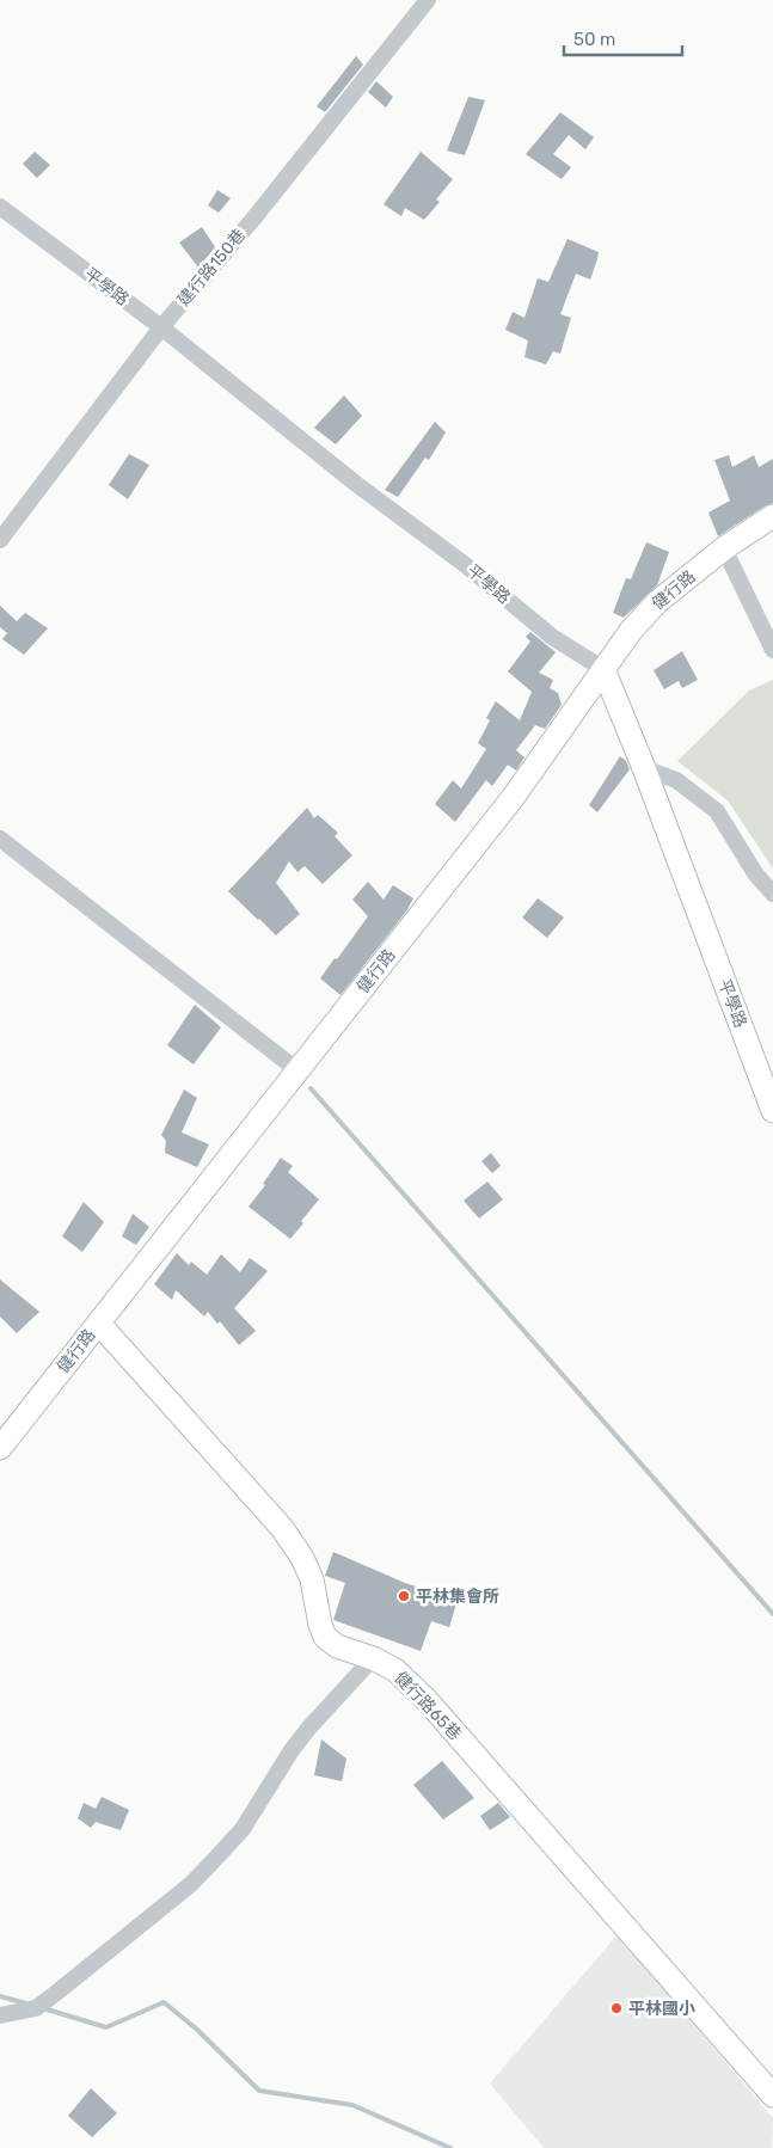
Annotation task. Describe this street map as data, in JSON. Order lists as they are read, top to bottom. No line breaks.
{"streets":{"street":["建行路150巷","平學路","健行路","健行路65巷"]},"crossings":[["建行路150巷","平學路"],["平學路","健行路"],["健行路","健行路65巷"]],"places":["平林集會所","平林國小"],"scale_bar":"50 m"}
